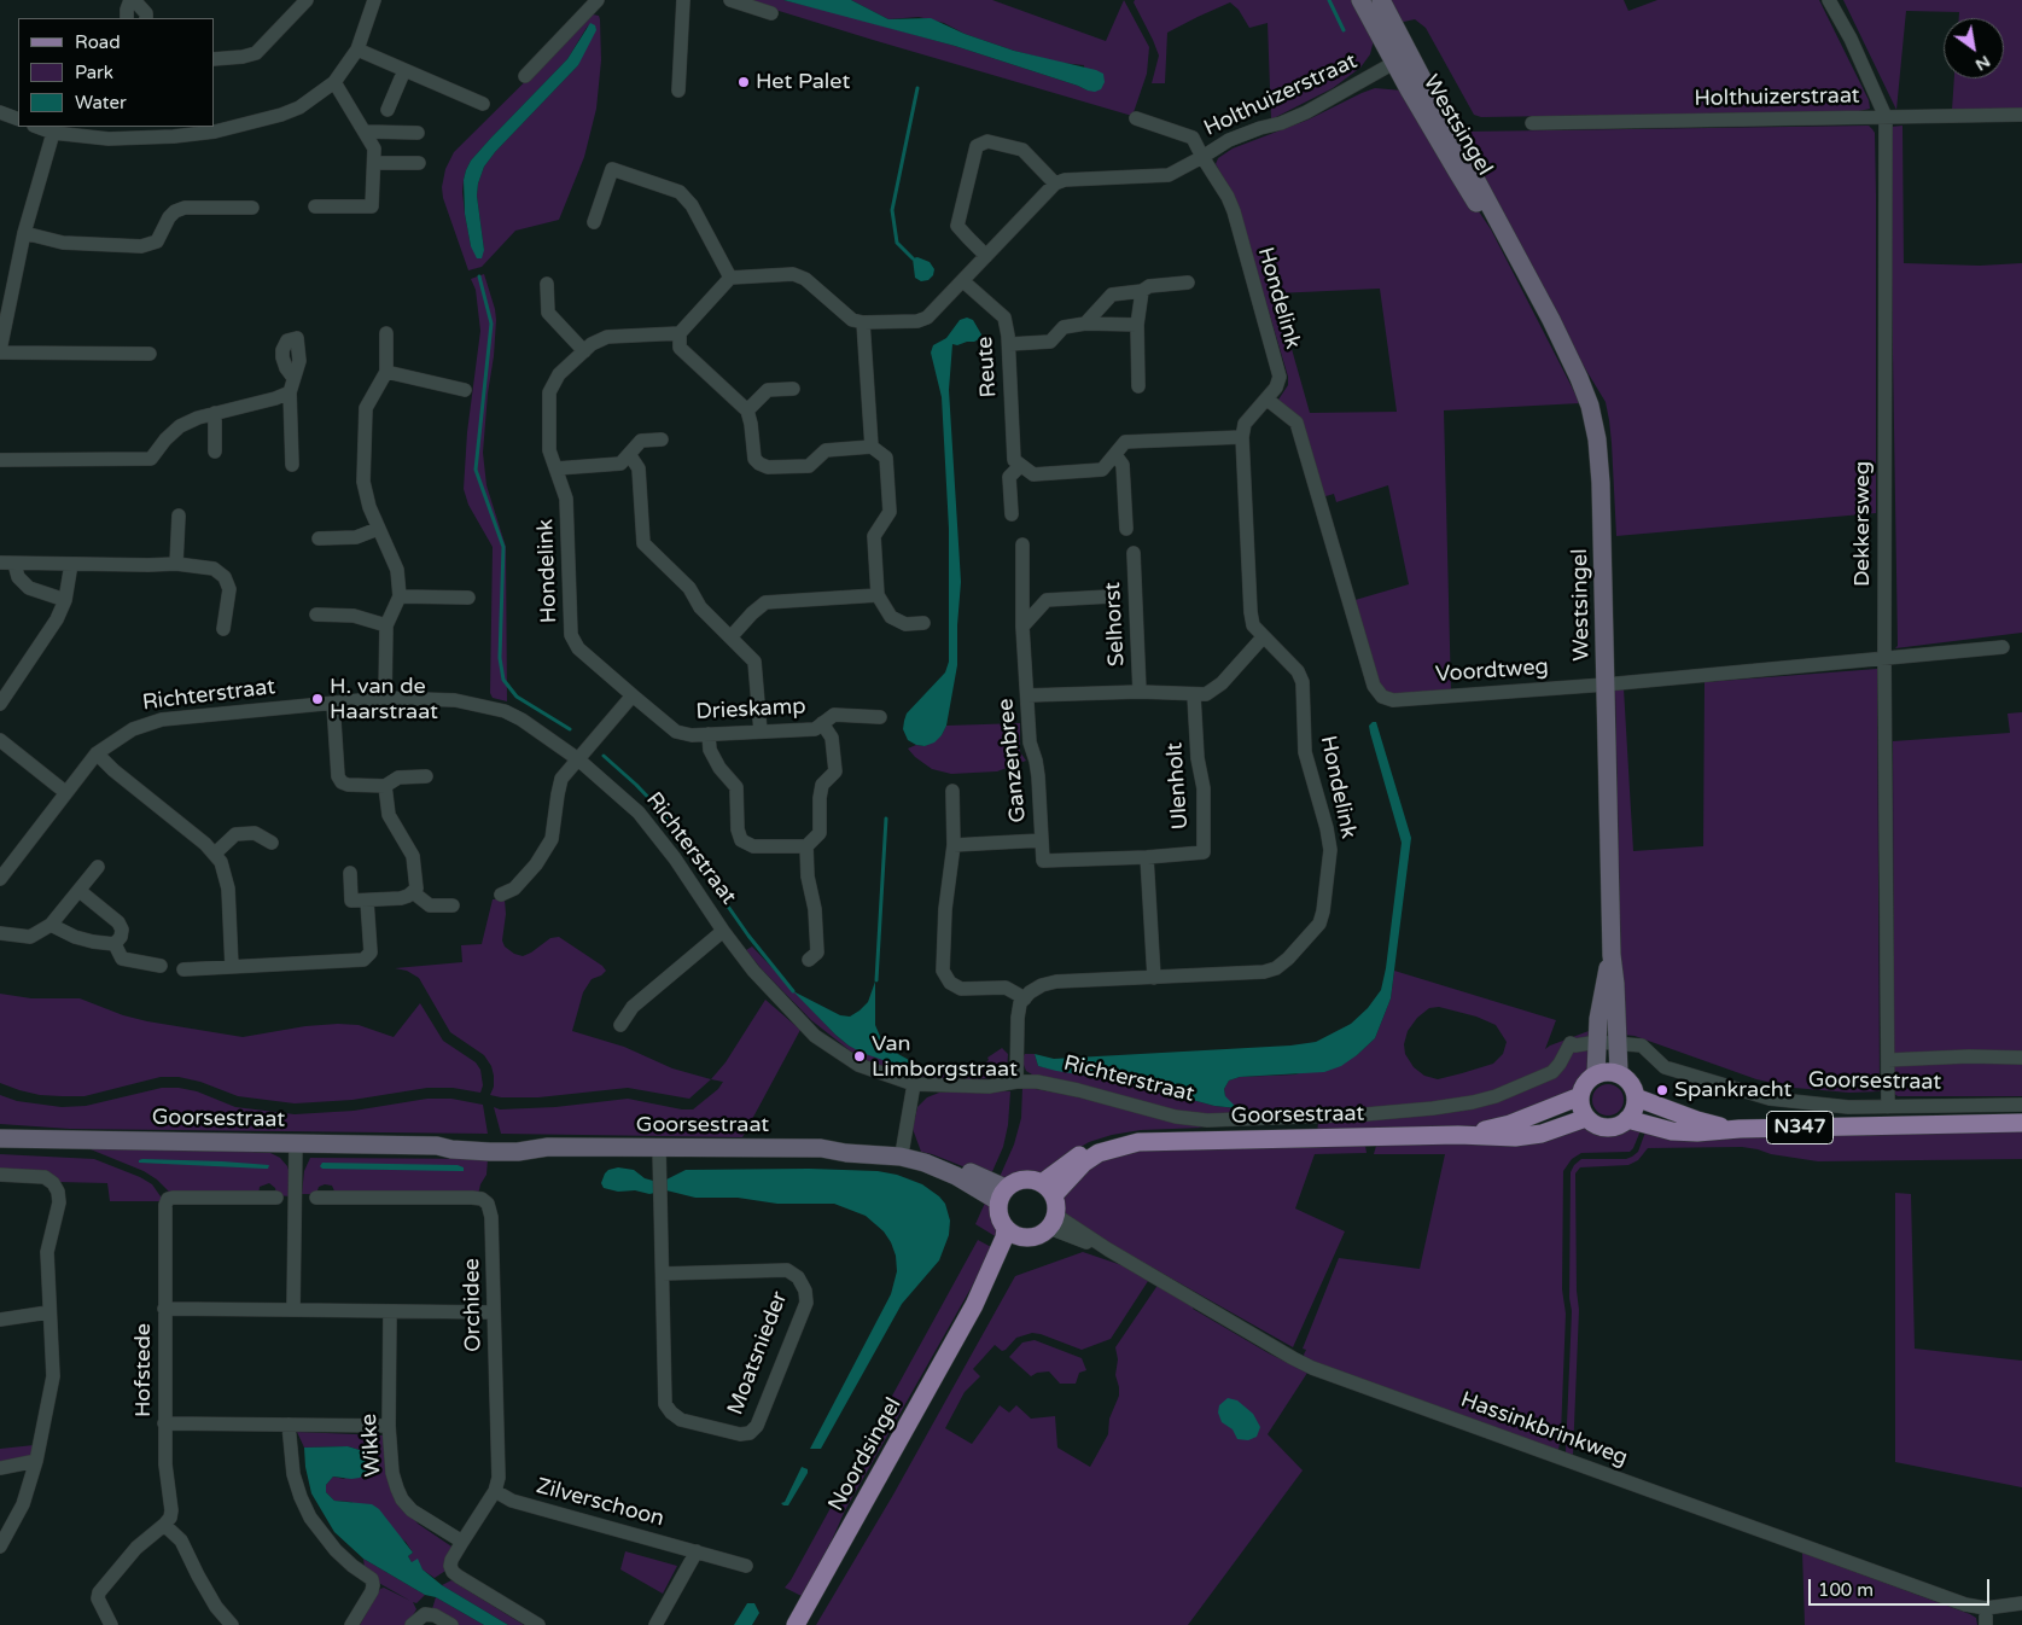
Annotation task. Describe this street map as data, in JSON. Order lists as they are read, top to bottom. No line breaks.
{"streets":{"main road":["Westsingel","Goorsestraat","N347","Noordsingel"],"street":["Holthuizerstraat","Hondelink","Reute","Dekkersweg","Selhorst","Voordtweg","Richterstraat","Drieskamp","Ganzenbree","Ulenholt","Orchidee","Moatsnieder","Hofstede","Hassinkbrinkweg","Wikke","Zilverschoon"]},"crossings":[["Holthuizerstraat","Westsingel"],["Holthuizerstraat","Hondelink"],["Holthuizerstraat","Dekkersweg"],["Westsingel","Voordtweg"],["Westsingel","Richterstraat"],["Westsingel","Goorsestraat"],["Westsingel","N347"],["Hondelink","Selhorst"],["Hondelink","Voordtweg"],["Hondelink","Drieskamp"],["Dekkersweg","Voordtweg"],["Dekkersweg","Goorsestraat"],["Selhorst","Ganzenbree"],["Selhorst","Ulenholt"],["Richterstraat","Goorsestraat"],["Ganzenbree","Ulenholt"],["Goorsestraat","N347"],["Goorsestraat","Moatsnieder"],["Goorsestraat","Hassinkbrinkweg"],["Goorsestraat","Noordsingel"],["Orchidee","Wikke"],["Orchidee","Zilverschoon"],["Hassinkbrinkweg","Noordsingel"]],"places":["Het Palet","H. van de Haarstraat","Van Limborgstraat","Spankracht"],"legend":["Road","Park","Water"],"scale_bar":"100 m","north":"bottom right"}
